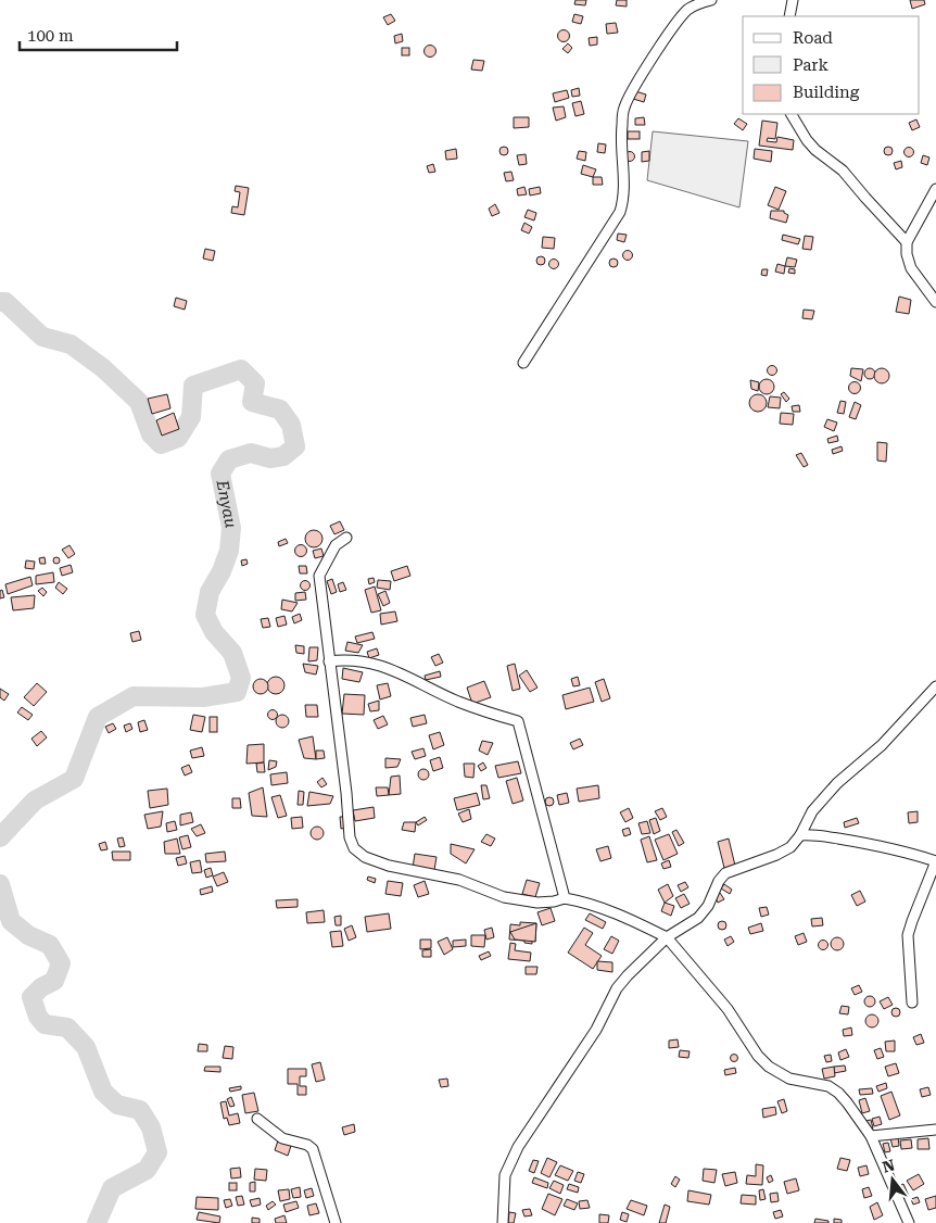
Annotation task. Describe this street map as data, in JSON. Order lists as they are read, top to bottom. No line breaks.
{"water":["Enyau"],"legend":["Road","Park","Building"],"scale_bar":"100 m","north":"top"}
